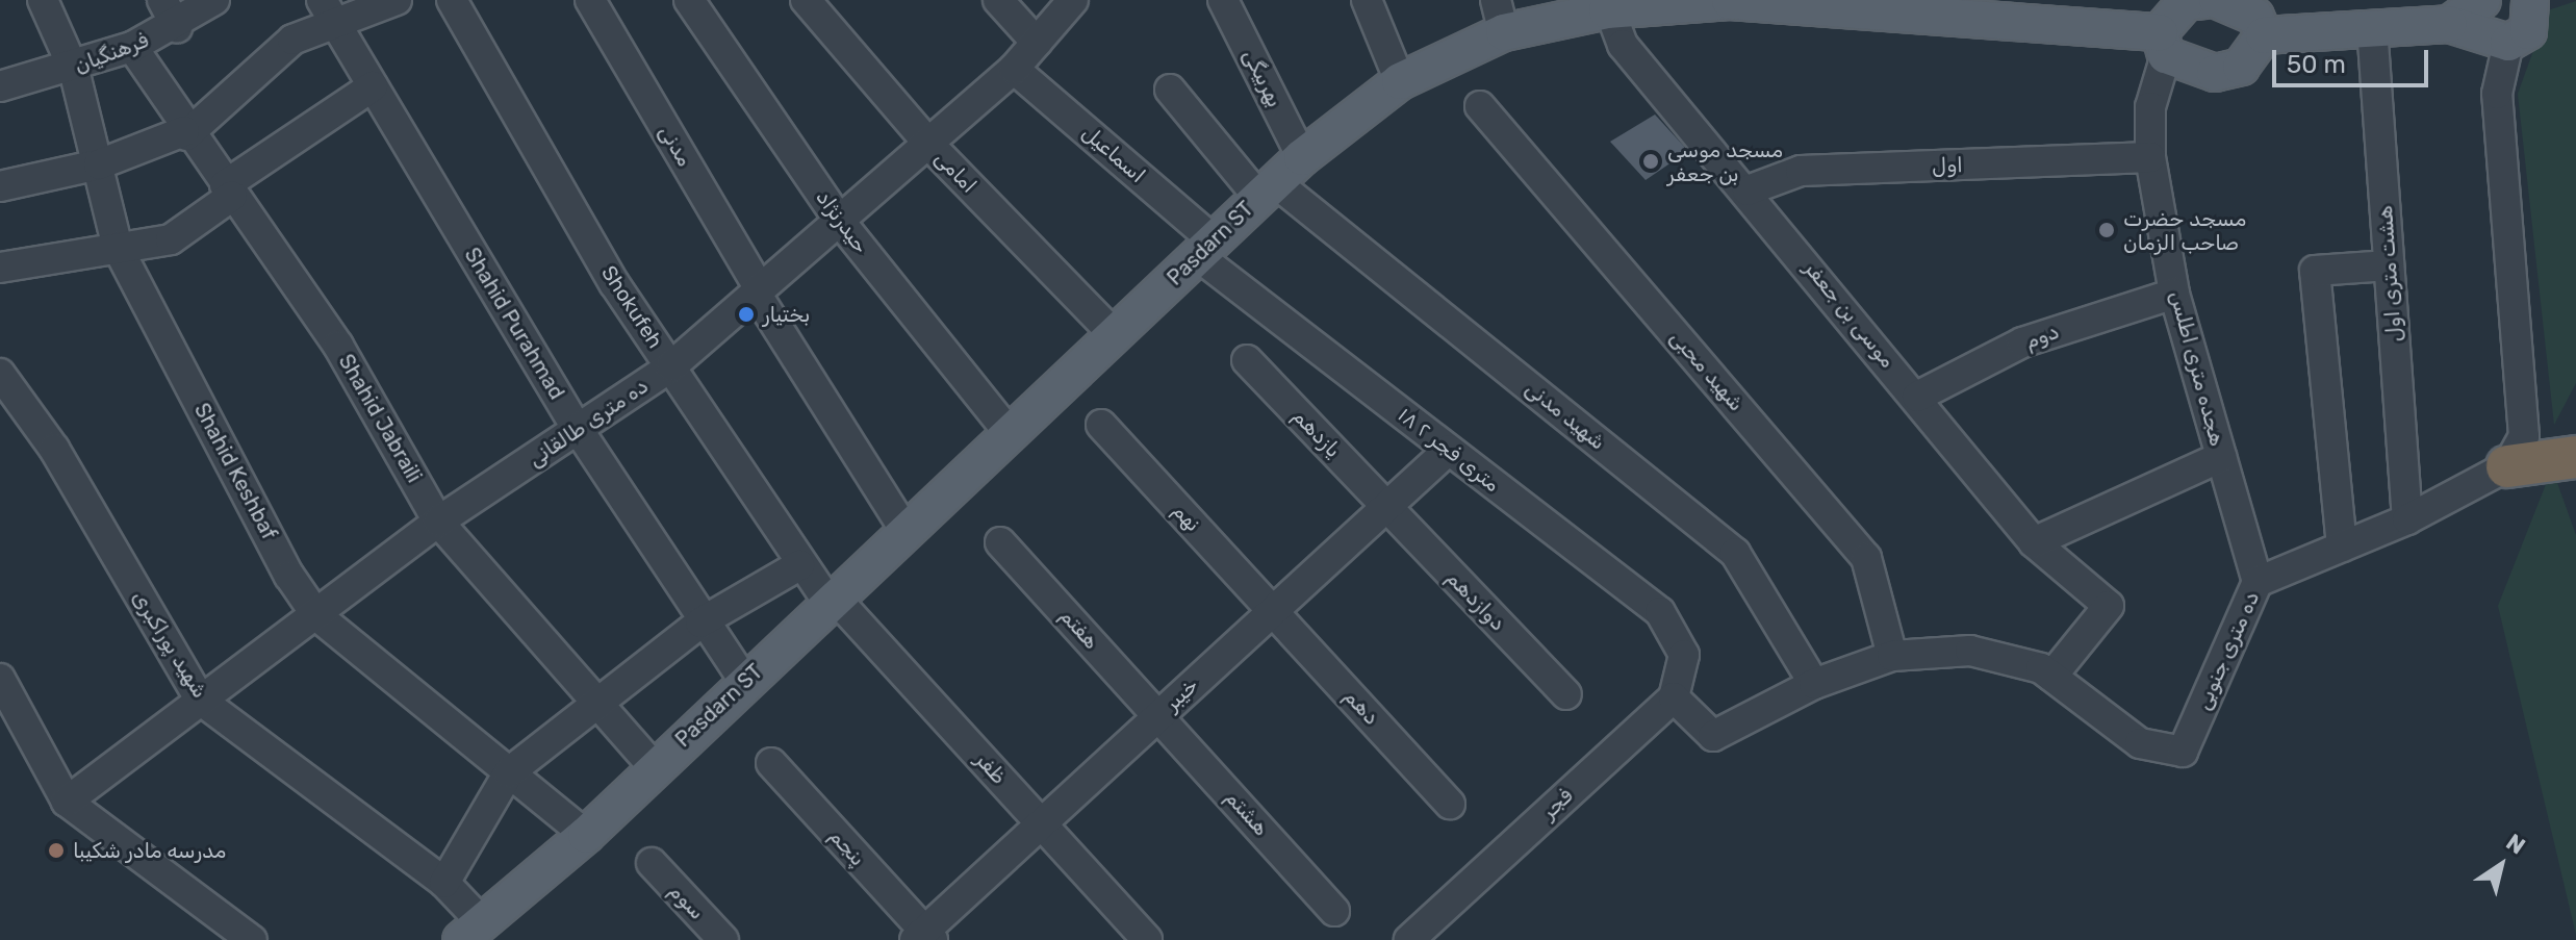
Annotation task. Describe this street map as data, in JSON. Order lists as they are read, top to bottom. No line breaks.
{"streets":{"main road":["Pasdarn ST"],"street":["فرهنگیان","بهربیگی","مدنی","اسماعیل","اول","امامی","حیدرنژاد","هشت متری اول","Shokufeh","موسی بن جعفر","Shahid Purahmad","دوم","هجده متری اطلس","شهید محبی","شهید مدنی","Shahid Jabraili","ده متری طالقانی","یازدهم","۱۸ متری فجر ۲","Shahid Keshbaf","نهم","دوازدهم","هفتم","شهید پوراکبری","ده متری جنوبی","خیبر","دهم","ظفر","فجر","هشتم","پنجم","سوم"]},"crossings":[["فرهنگیان","Shahid Jabraili"],["فرهنگیان","Shahid Keshbaf"],["بهربیگی","Pasdarn ST"],["مدنی","Pasdarn ST"],["مدنی","ده متری طالقانی"],["اسماعیل","Pasdarn ST"],["اسماعیل","ده متری طالقانی"],["اسماعیل","۱۸ متری فجر ۲"],["اول","موسی بن جعفر"],["اول","هجده متری اطلس"],["امامی","Pasdarn ST"],["امامی","ده متری طالقانی"],["حیدرنژاد","Pasdarn ST"],["حیدرنژاد","ده متری طالقانی"],["Pasdarn ST","Shokufeh"],["Pasdarn ST","موسی بن جعفر"],["Pasdarn ST","Shahid Purahmad"],["Pasdarn ST","هجده متری اطلس"],["Pasdarn ST","شهید مدنی"],["Pasdarn ST","Shahid Jabraili"],["Pasdarn ST","۱۸ متری فجر ۲"],["Pasdarn ST","Shahid Keshbaf"],["Pasdarn ST","شهید پوراکبری"],["Pasdarn ST","ظفر"],["هشت متری اول","ده متری جنوبی"],["Shokufeh","ده متری طالقانی"],["Shokufeh","ظفر"],["موسی بن جعفر","دوم"],["موسی بن جعفر","ده متری جنوبی"],["Shahid Purahmad","ده متری طالقانی"],["دوم","هجده متری اطلس"],["هجده متری اطلس","ده متری جنوبی"],["شهید محبی","ده متری جنوبی"],["شهید مدنی","ده متری جنوبی"],["Shahid Jabraili","ده متری طالقانی"],["ده متری طالقانی","Shahid Keshbaf"],["ده متری طالقانی","شهید پوراکبری"],["یازدهم","دوازدهم"],["یازدهم","خیبر"],["۱۸ متری فجر ۲","ده متری جنوبی"],["۱۸ متری فجر ۲","خیبر"],["۱۸ متری فجر ۲","فجر"],["نهم","خیبر"],["نهم","دهم"],["دوازدهم","خیبر"],["هفتم","خیبر"],["هفتم","هشتم"],["ده متری جنوبی","فجر"],["خیبر","دهم"],["خیبر","ظفر"],["خیبر","هشتم"],["خیبر","پنجم"]],"places":["مسجد موسی بن جعفر","مسجد حضرت صاحب الزمان","بختیار","مدرسه مادر شکیبا"],"scale_bar":"50 m","north":"top right"}
